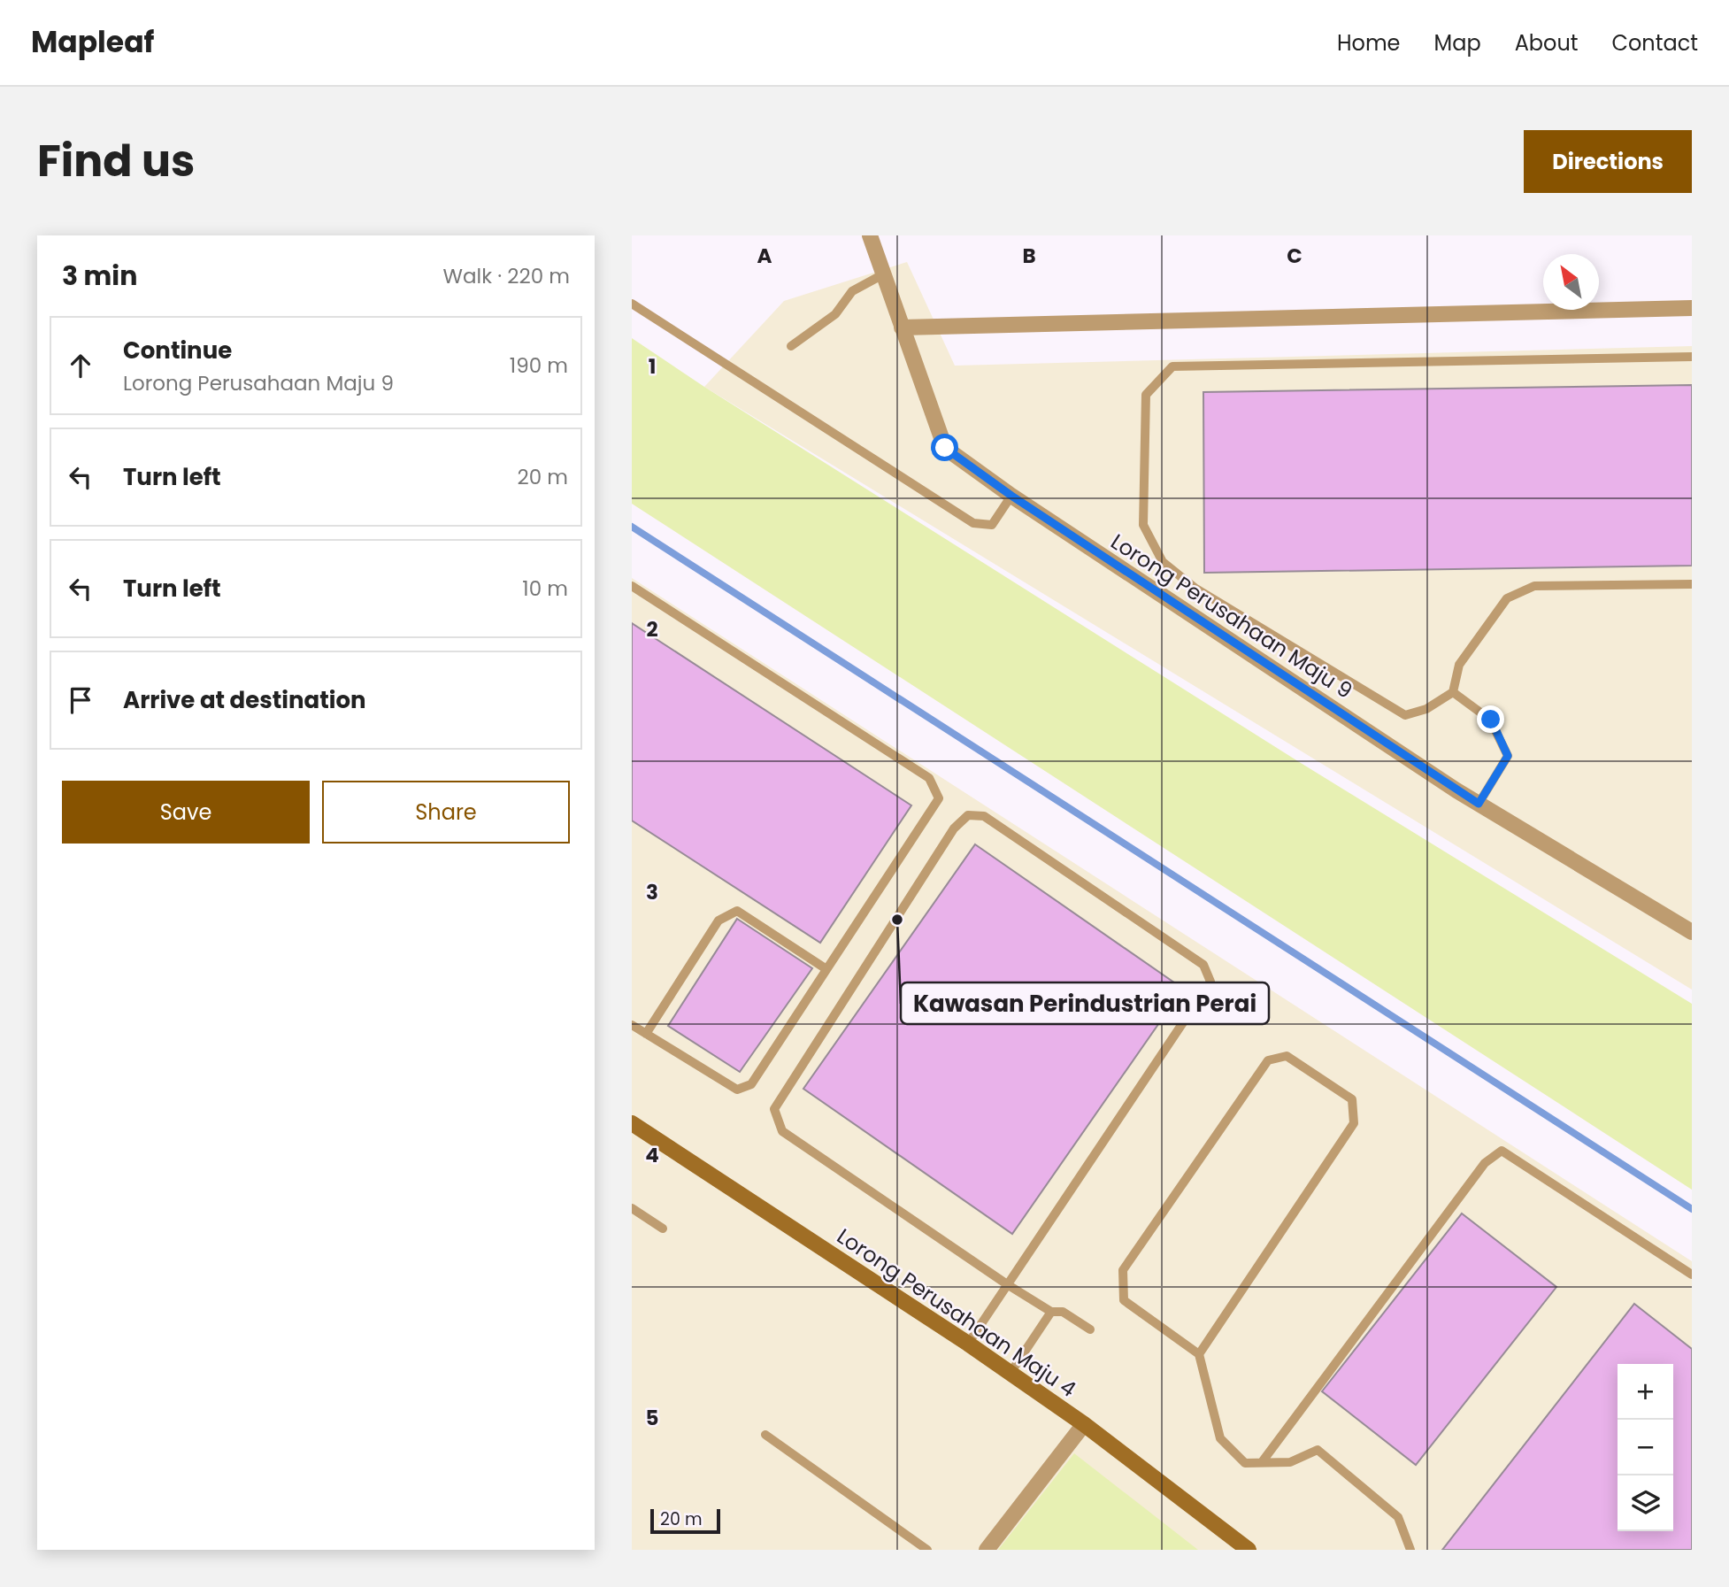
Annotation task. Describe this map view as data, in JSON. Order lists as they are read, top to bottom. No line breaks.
{"streets":{"street":["Lorong Perusahaan Maju 9","Lorong Perusahaan Maju 4"]},"places":["Kawasan Perindustrian Perai"],"scale_bar":"20 m","north":"top left","page":{"header":"Mapleaf","nav":["Home","Map","About","Contact"],"title":"Find us","buttons":["Directions",["Save","Share"]],"heading":["3 min","Walk · 220 m"],"list":[["Continue","Lorong Perusahaan Maju 9","190 m"],["Turn left","20 m"],["Turn left","10 m"],"Arrive at destination"],"map_buttons":["+","−"],"scale":"20 m"},"grid":{"columns":["A","B","C"],"rows":["1","2","3","4","5"]}}
